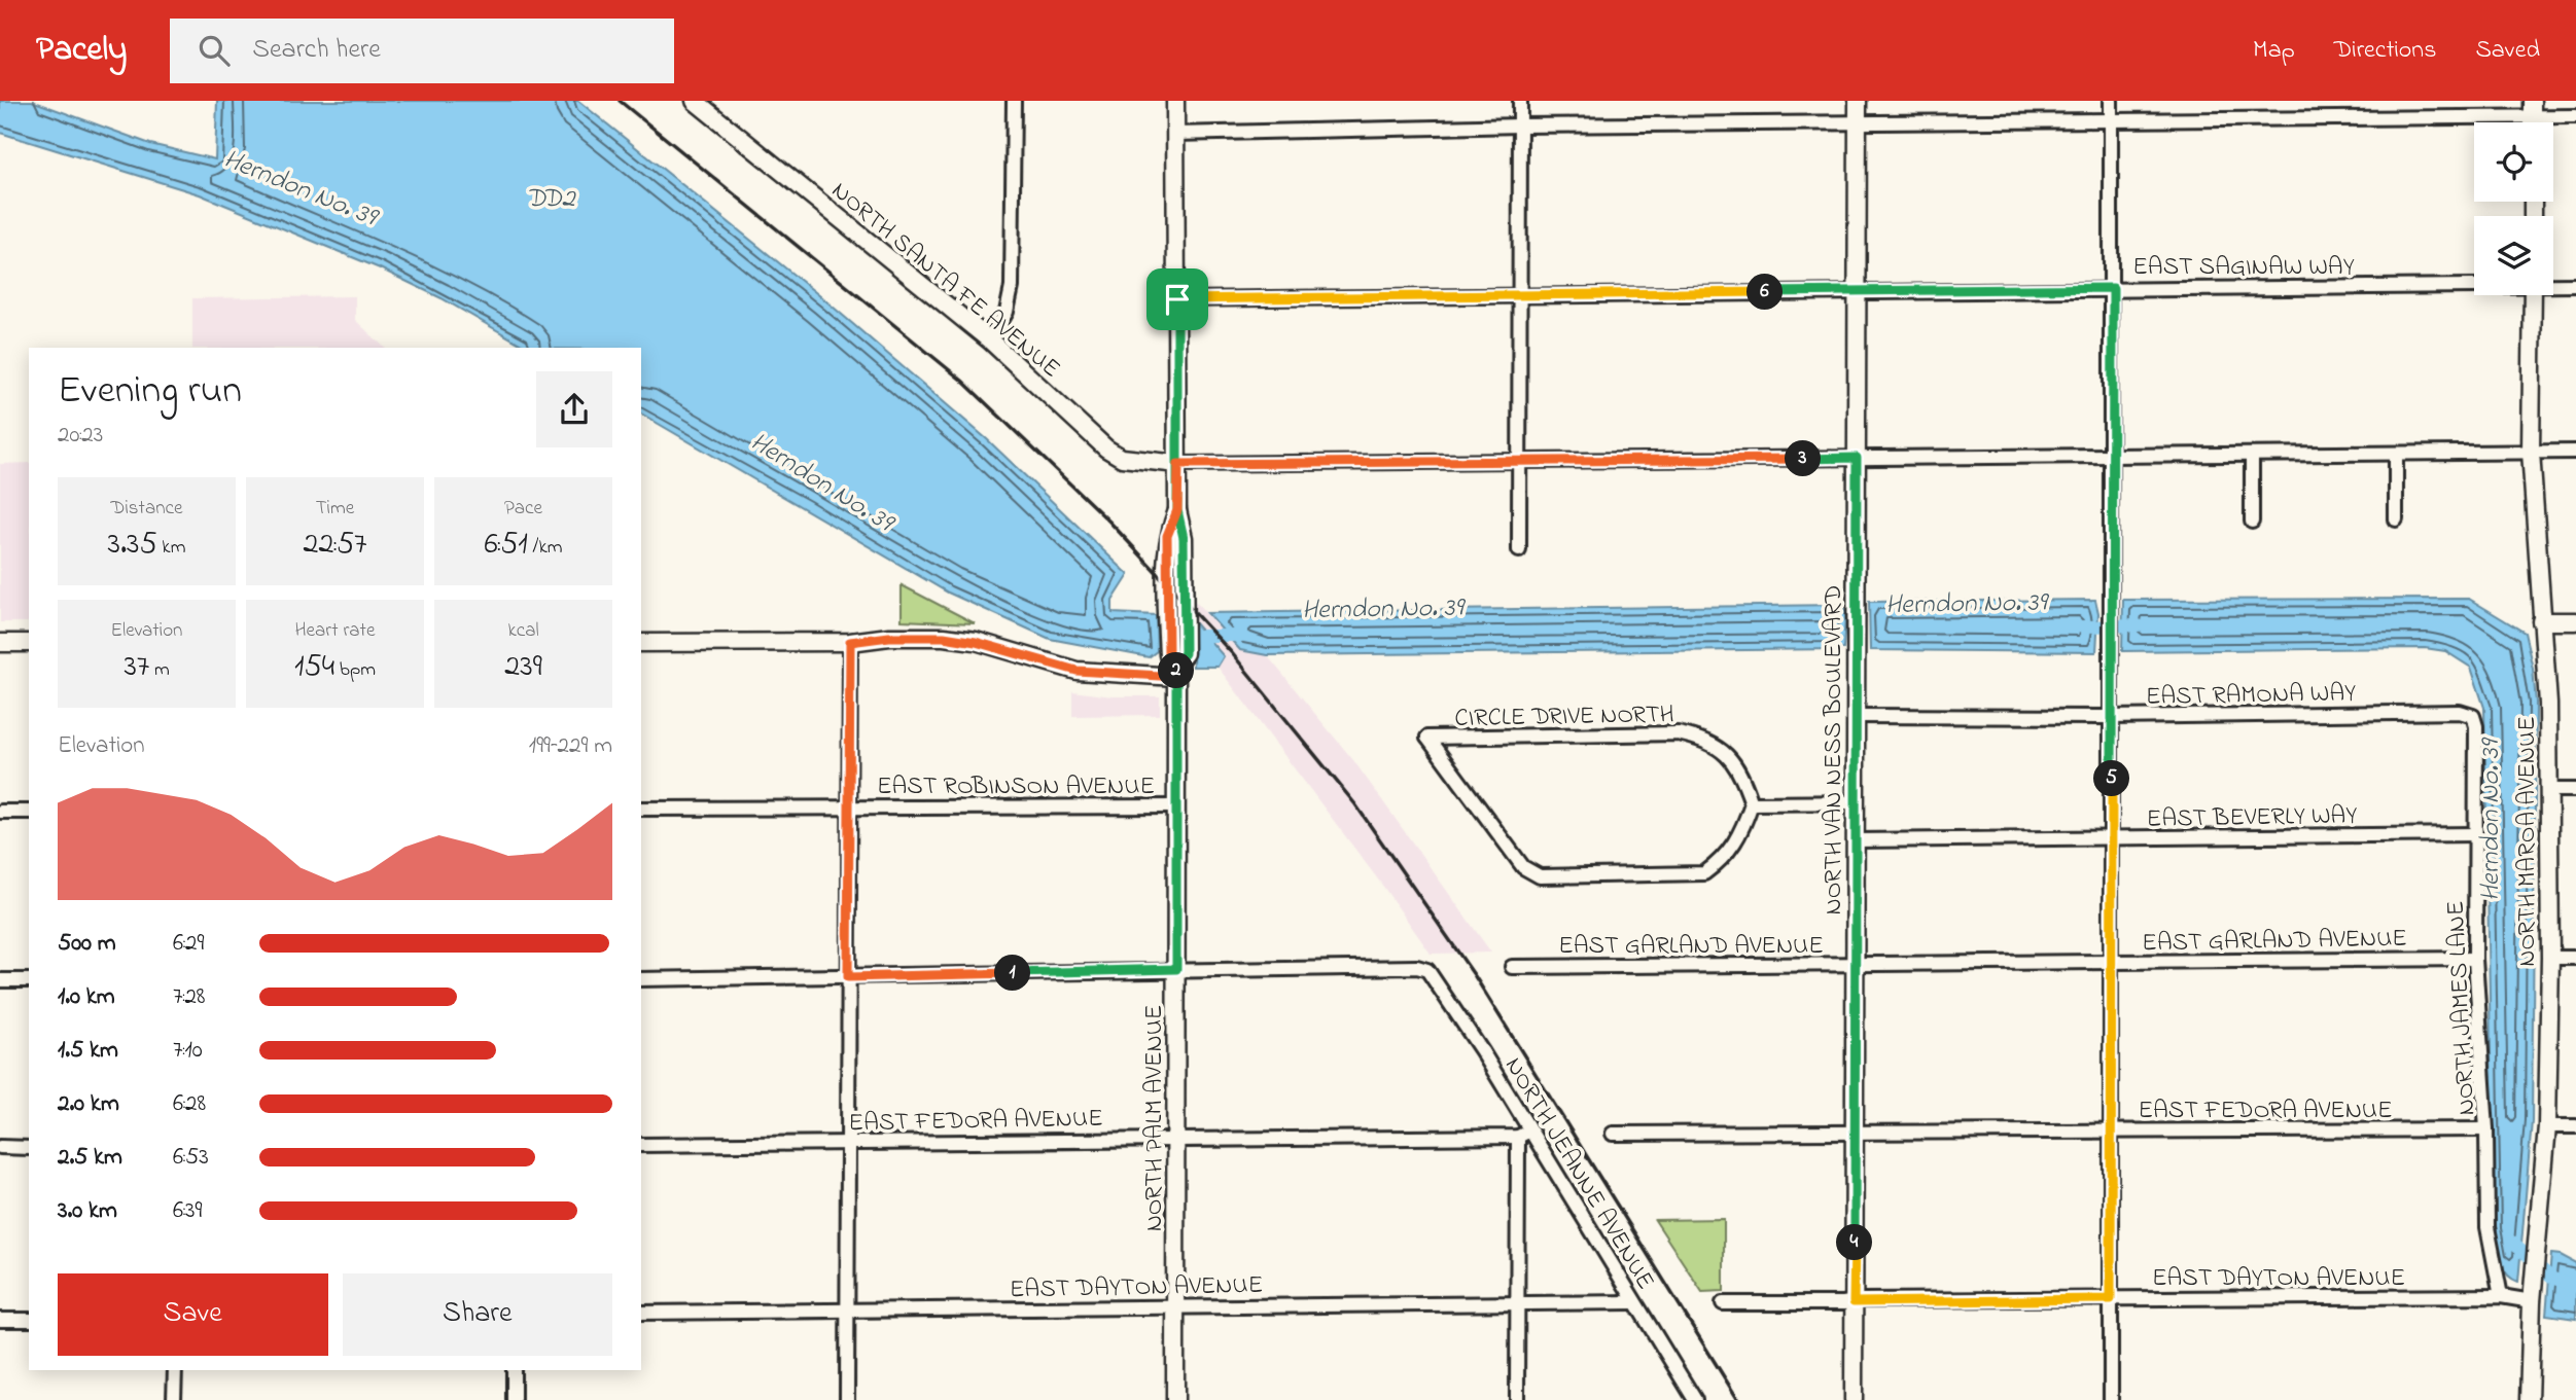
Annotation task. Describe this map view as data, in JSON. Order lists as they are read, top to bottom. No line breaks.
{"streets":{"street":["EAST SAGINAW WAY","NORTH SANTA FE AVENUE","EAST RAMONA WAY","CIRCLE DRIVE NORTH","NORTH VAN NESS BOULEVARD","EAST ROBINSON AVENUE","EAST BEVERLY WAY","NORTH MAROA AVENUE","EAST GARLAND AVENUE","NORTH JAMES LANE","EAST FEDORA AVENUE","NORTH PALM AVENUE","NORTH JEANNE AVENUE","EAST DAYTON AVENUE"]},"crossings":[["EAST SAGINAW WAY","NORTH VAN NESS BOULEVARD"],["EAST SAGINAW WAY","NORTH PALM AVENUE"],["NORTH SANTA FE AVENUE","NORTH PALM AVENUE"],["EAST RAMONA WAY","NORTH VAN NESS BOULEVARD"],["EAST RAMONA WAY","NORTH JAMES LANE"],["NORTH VAN NESS BOULEVARD","EAST BEVERLY WAY"],["NORTH VAN NESS BOULEVARD","EAST GARLAND AVENUE"],["NORTH VAN NESS BOULEVARD","EAST FEDORA AVENUE"],["NORTH VAN NESS BOULEVARD","EAST DAYTON AVENUE"],["EAST ROBINSON AVENUE","NORTH PALM AVENUE"],["EAST BEVERLY WAY","NORTH JAMES LANE"],["NORTH MAROA AVENUE","EAST DAYTON AVENUE"],["EAST GARLAND AVENUE","NORTH JAMES LANE"],["NORTH JAMES LANE","EAST FEDORA AVENUE"],["NORTH JAMES LANE","EAST DAYTON AVENUE"],["EAST FEDORA AVENUE","NORTH PALM AVENUE"],["EAST FEDORA AVENUE","NORTH JEANNE AVENUE"],["NORTH PALM AVENUE","NORTH JEANNE AVENUE"],["NORTH PALM AVENUE","EAST DAYTON AVENUE"],["NORTH JEANNE AVENUE","EAST DAYTON AVENUE"]],"water":["Herndon No. 39","DD2"],"page":{"header":"Pacely","search":"Search here","nav":["Map","Directions","Saved"],"pins":["6","3","2","5","1","4"],"heading":["Evening run","20:23"],"stats":[["Distance","3.35 km"],["Time","22:57"],["Pace","6:51 /km"],["Elevation","37 m"],["Heart rate","154 bpm"],["kcal","239"]],"chart":["Elevation","199–229 m"],"list":[{"name":"500 m","note":"6:29"},{"name":"1.0 km","note":"7:28"},{"name":"1.5 km","note":"7:10"},{"name":"2.0 km","note":"6:28"},{"name":"2.5 km","note":"6:53"},{"name":"3.0 km","note":"6:39"}],"buttons":["Save","Share"]}}
